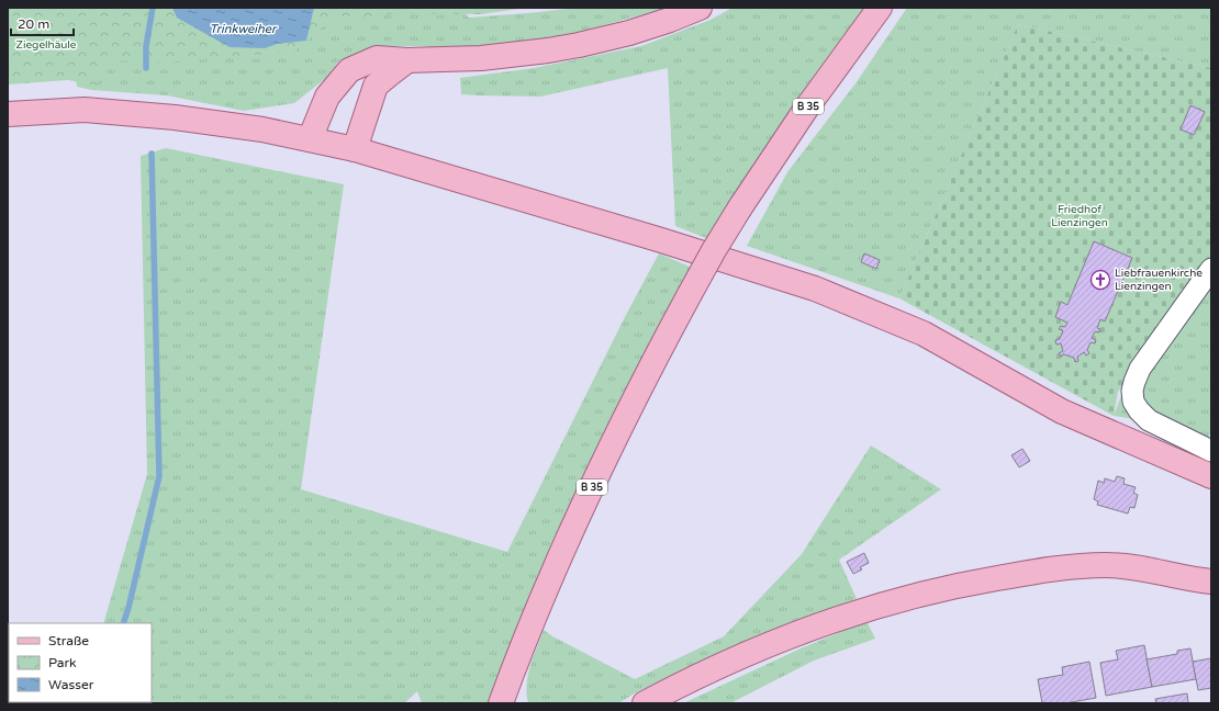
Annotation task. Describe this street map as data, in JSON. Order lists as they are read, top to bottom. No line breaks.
{"streets":{"main road":["B 35"]},"water":["Trinkweiher"],"parks":["Ziegelhäule","Friedhof Lienzingen"],"places":{"church":["Liebfrauenkirche Lienzingen"]},"legend":["Straße","Park","Wasser"],"scale_bar":"20 m"}
